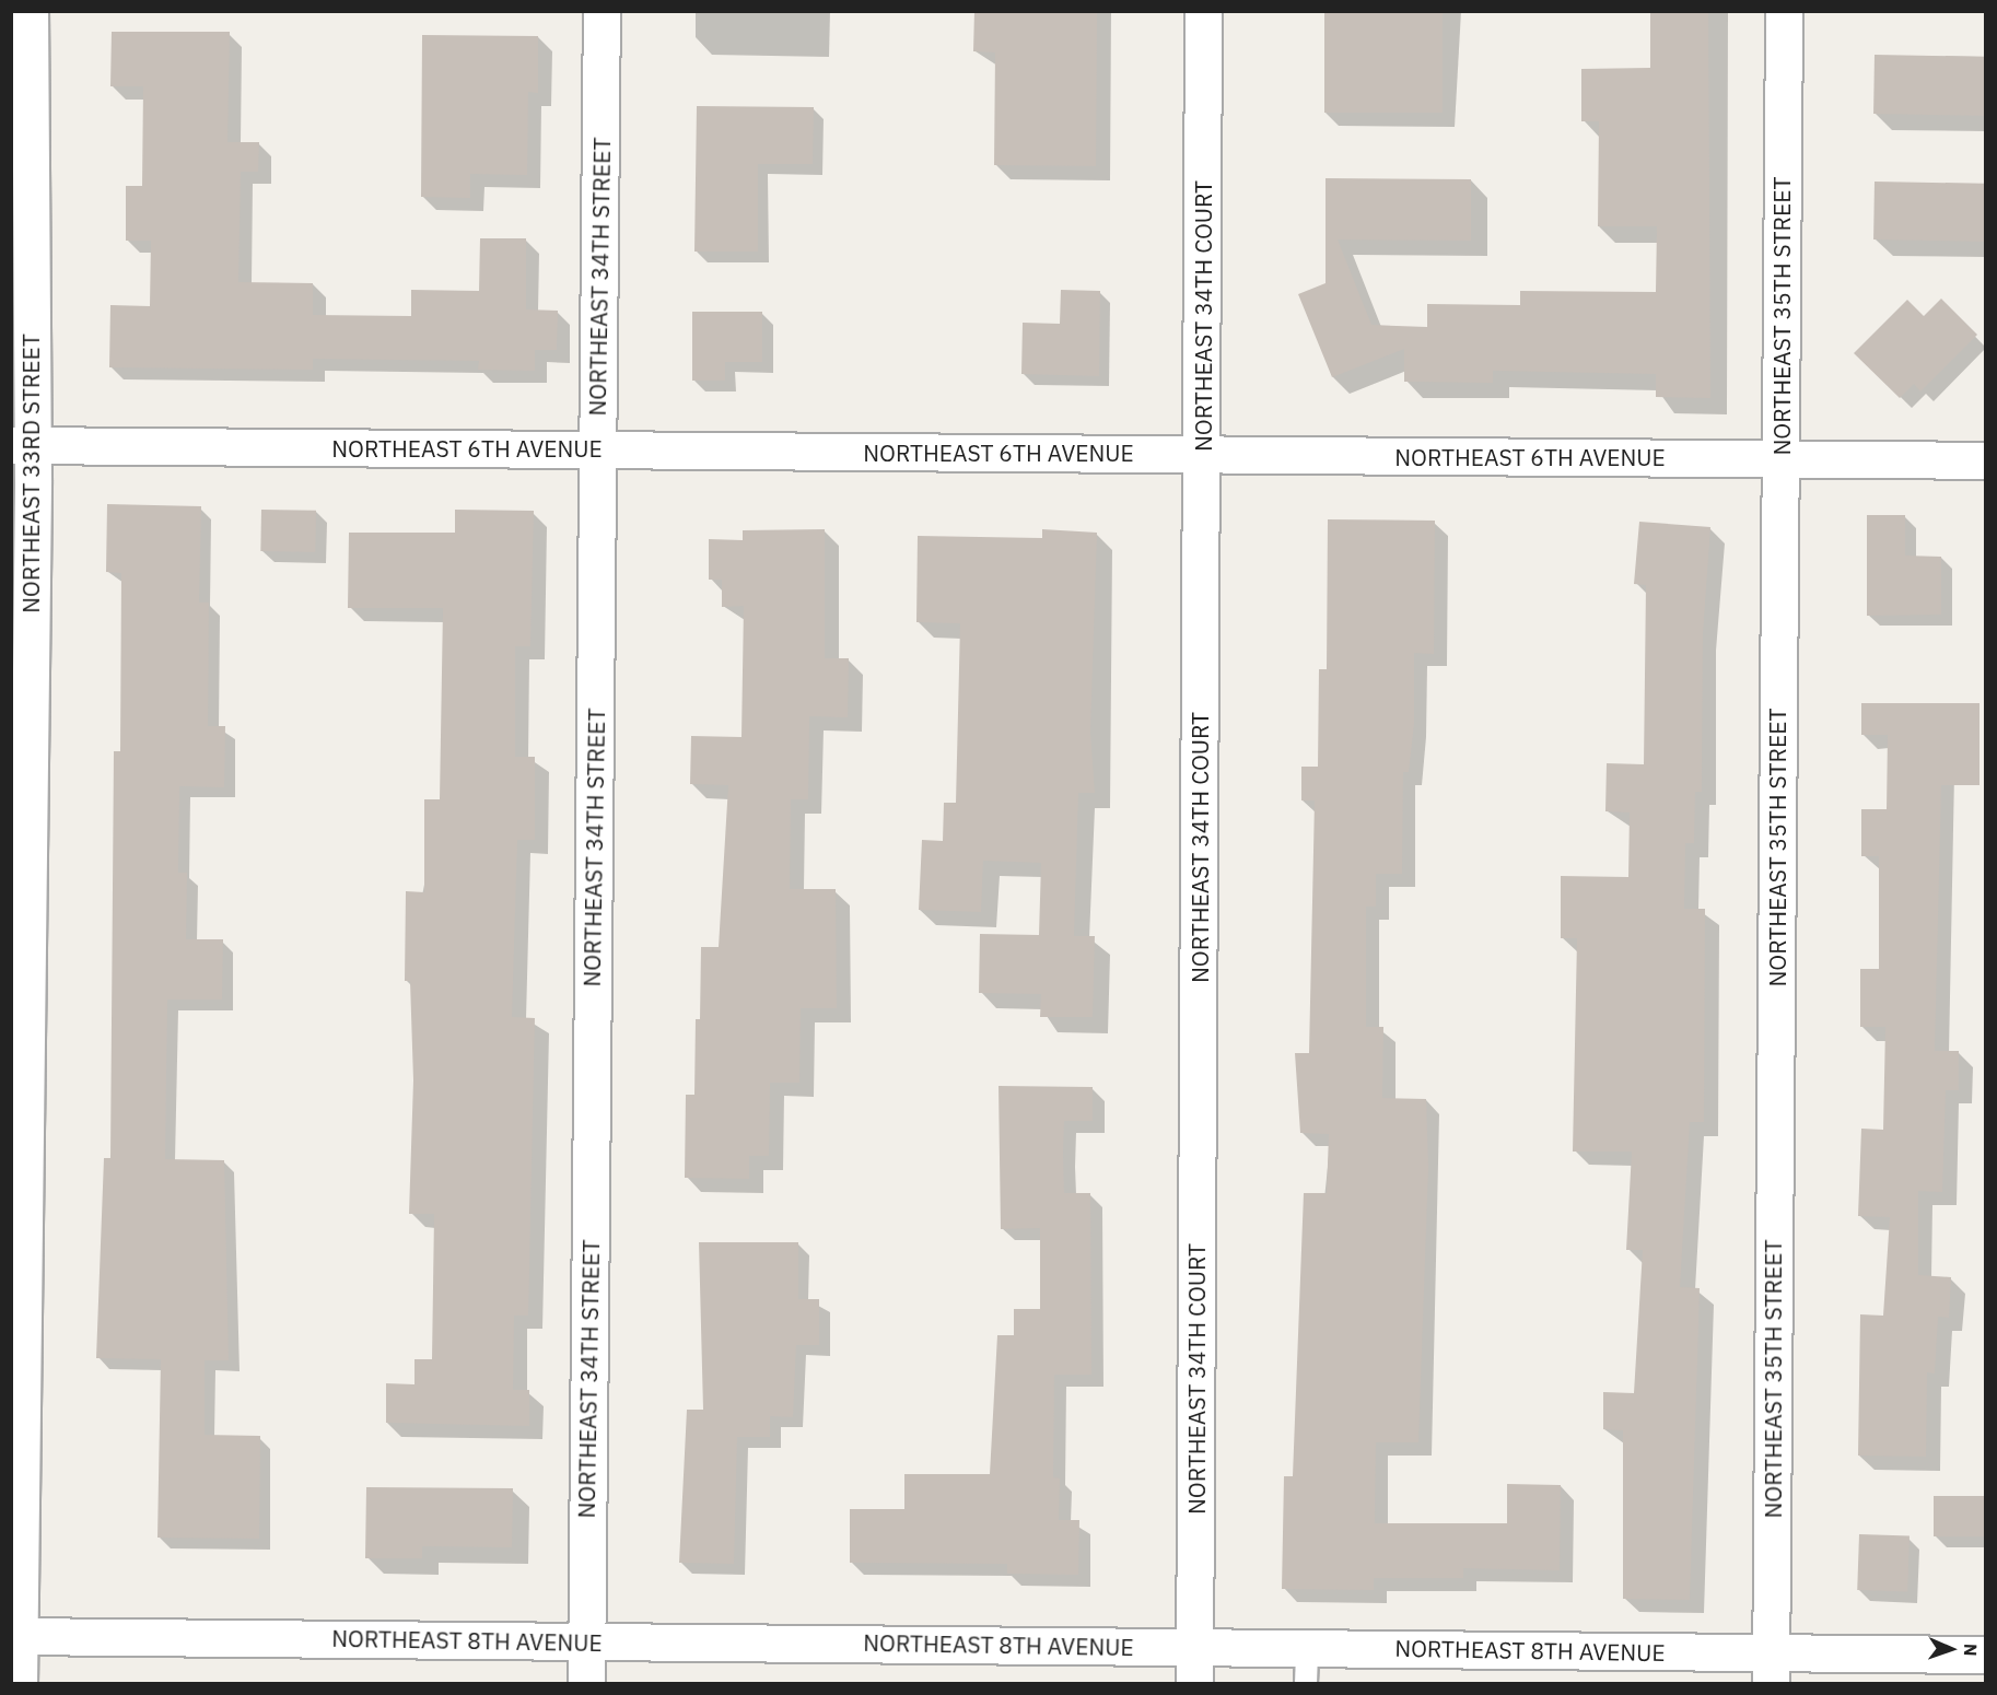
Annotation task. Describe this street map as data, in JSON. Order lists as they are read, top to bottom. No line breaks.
{"streets":{"street":["NORTHEAST 34TH STREET","NORTHEAST 34TH COURT","NORTHEAST 35TH STREET","NORTHEAST 6TH AVENUE","NORTHEAST 33RD STREET","NORTHEAST 8TH AVENUE"]},"crossings":[["NORTHEAST 34TH STREET","NORTHEAST 6TH AVENUE"],["NORTHEAST 34TH STREET","NORTHEAST 8TH AVENUE"],["NORTHEAST 34TH COURT","NORTHEAST 6TH AVENUE"],["NORTHEAST 34TH COURT","NORTHEAST 8TH AVENUE"],["NORTHEAST 35TH STREET","NORTHEAST 6TH AVENUE"],["NORTHEAST 35TH STREET","NORTHEAST 8TH AVENUE"],["NORTHEAST 6TH AVENUE","NORTHEAST 33RD STREET"],["NORTHEAST 33RD STREET","NORTHEAST 8TH AVENUE"]],"north":"right"}
